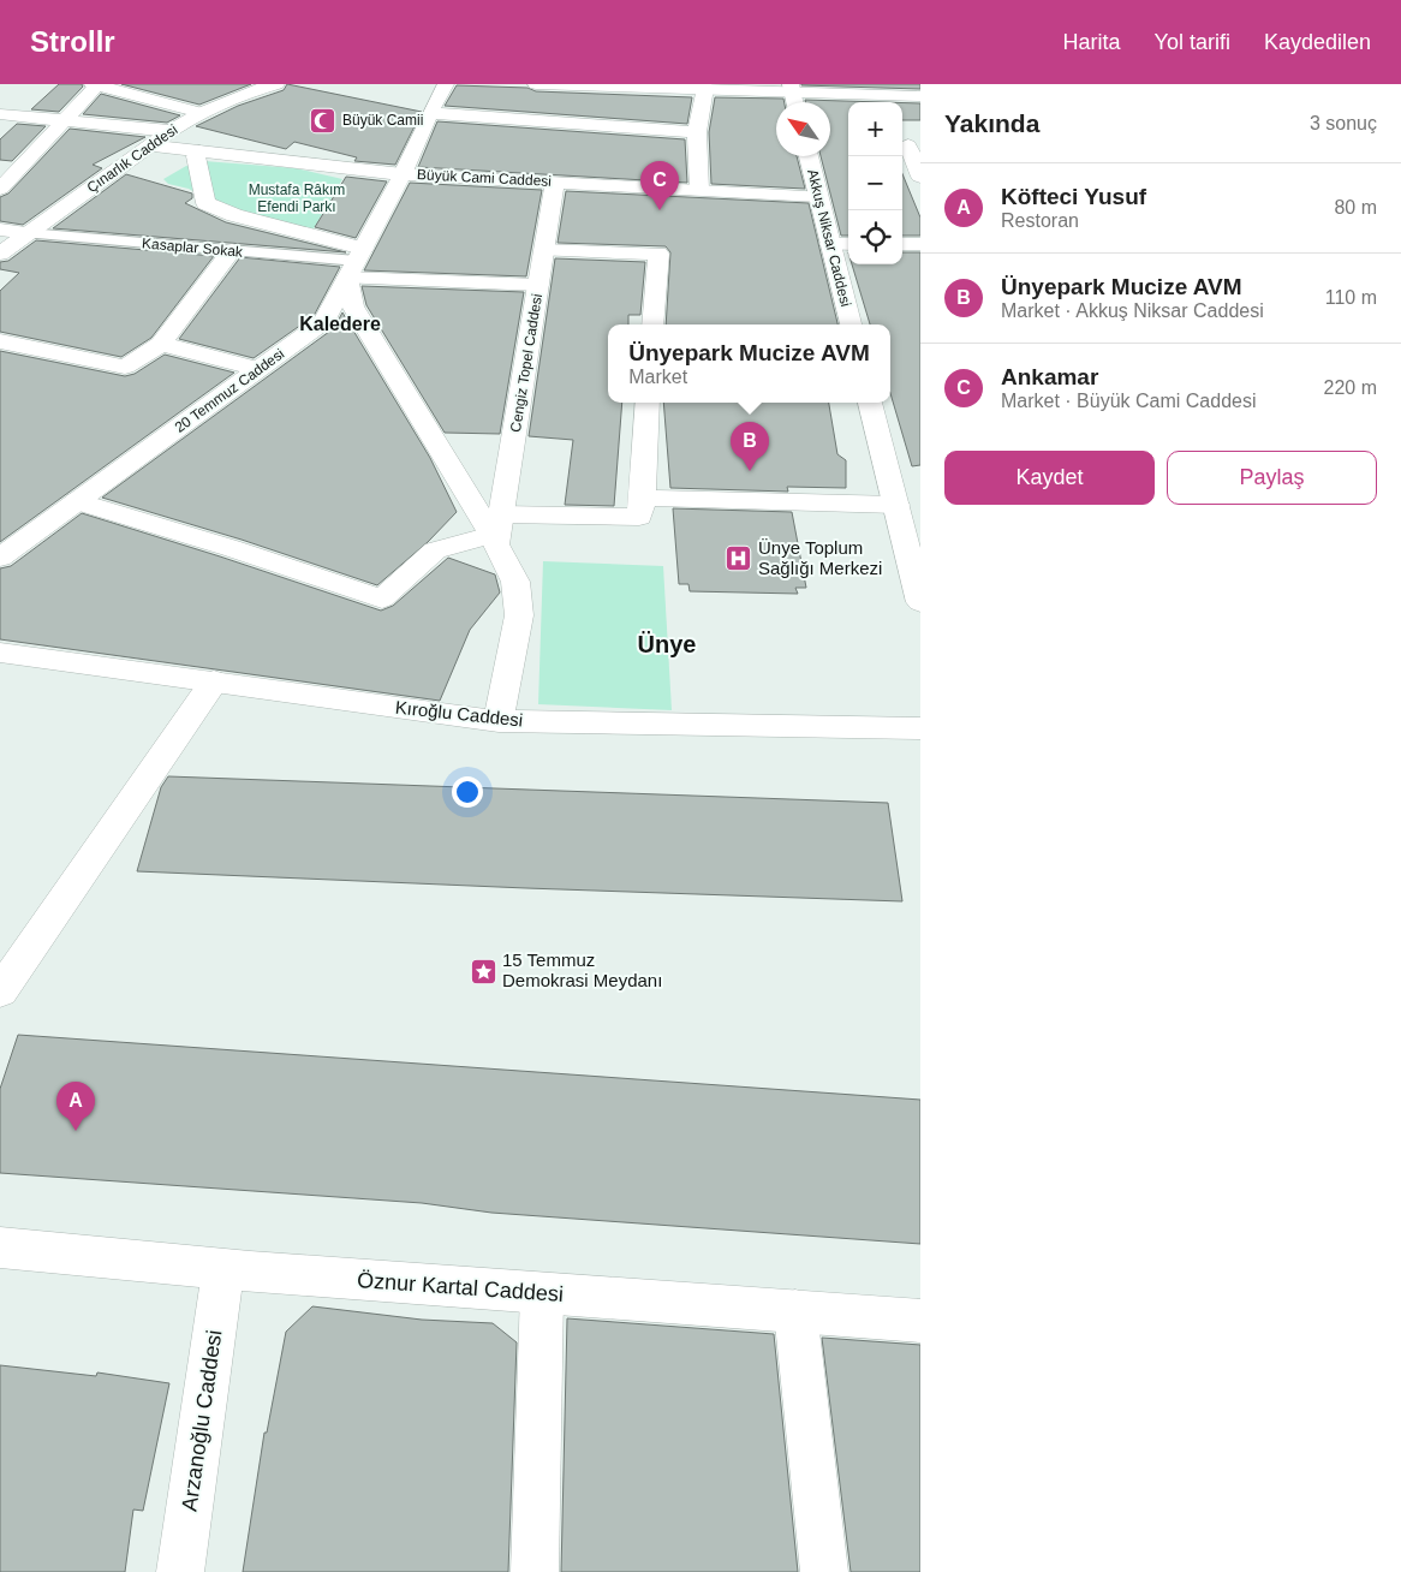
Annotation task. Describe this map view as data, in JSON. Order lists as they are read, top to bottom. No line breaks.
{"streets":{"street":["Çınarlık Caddesi","Büyük Cami Caddesi","Akkuş Niksar Caddesi","Cengiz Topel Caddesi","20 Temmuz Caddesi","Kıroğlu Caddesi","Öznur Kartal Caddesi","Arzanoğlu Caddesi"],"lane":["Kasaplar Sokak"]},"crossings":[["Çınarlık Caddesi","Büyük Cami Caddesi"],["Çınarlık Caddesi","Kasaplar Sokak"],["Büyük Cami Caddesi","Akkuş Niksar Caddesi"],["Büyük Cami Caddesi","Cengiz Topel Caddesi"],["Büyük Cami Caddesi","20 Temmuz Caddesi"],["Kasaplar Sokak","20 Temmuz Caddesi"],["Öznur Kartal Caddesi","Arzanoğlu Caddesi"]],"districts":["Kaledere","Ünye"],"parks":["Mustafa Râkım Efendi Parkı"],"places":{"mosque":["Büyük Camii"],"hospital":["Ünye Toplum Sağlığı Merkezi"],"place":["15 Temmuz Demokrasi Meydanı"]},"north":"top left","page":{"header":"Strollr","nav":["Harita","Yol tarifi","Kaydedilen"],"heading":["Yakında","3 sonuç"],"map_buttons":["+","−"],"pins":["C","B","A"],"list":[{"mark":"A","name":"Köfteci Yusuf","note":"Restoran","value":"80 m"},{"mark":"B","name":"Ünyepark Mucize AVM","note":"Market · Akkuş Niksar Caddesi","value":"110 m"},{"mark":"C","name":"Ankamar","note":"Market · Büyük Cami Caddesi","value":"220 m"}],"popup":["Ünyepark Mucize AVM","Market"],"buttons":["Kaydet","Paylaş"]}}
